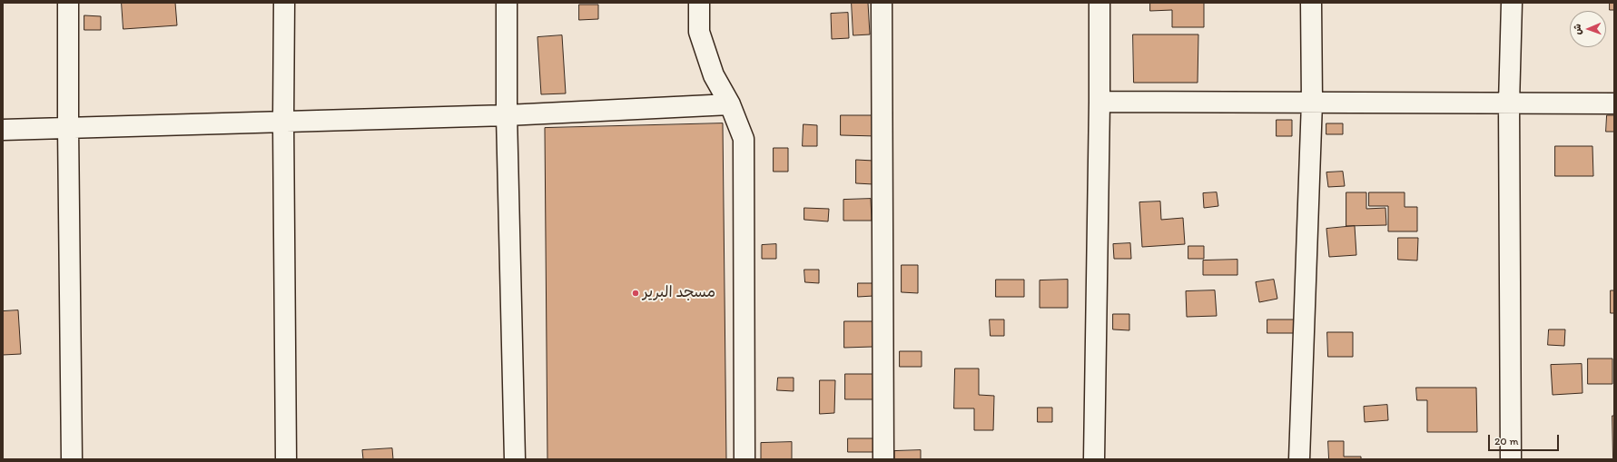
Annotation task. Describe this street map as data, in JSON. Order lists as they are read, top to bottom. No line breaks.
{"places":["مسجد البرير"],"scale_bar":"20 m","north":"left"}
